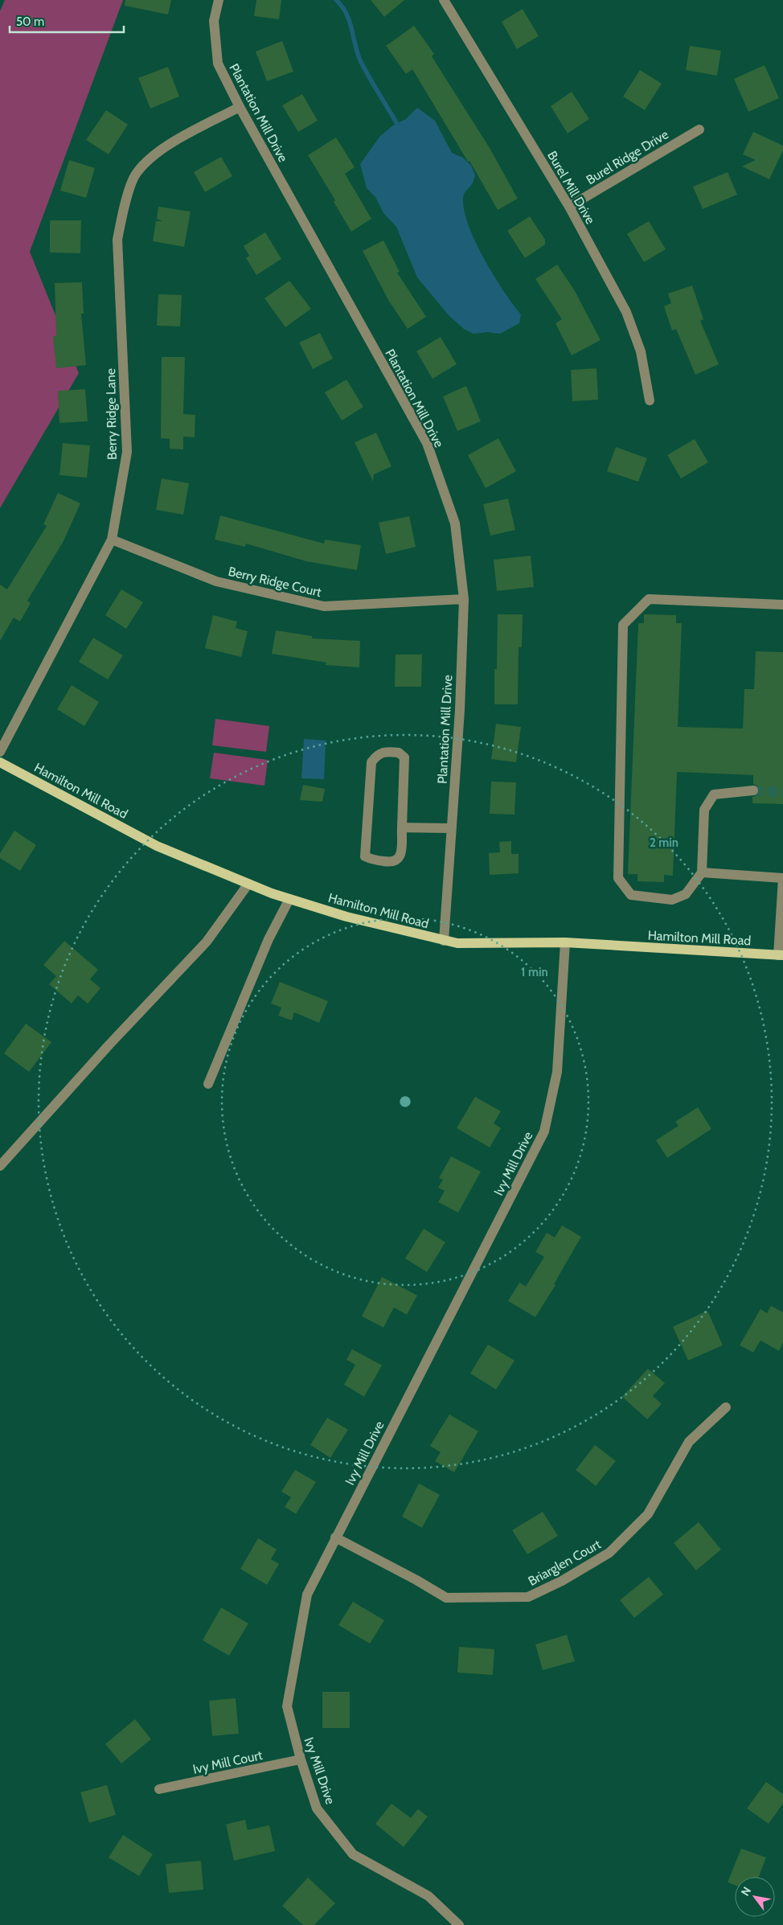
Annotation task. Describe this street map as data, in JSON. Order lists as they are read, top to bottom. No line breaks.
{"streets":{"main road":["Hamilton Mill Road"],"street":["Plantation Mill Drive","Burel Ridge Drive","Burel Mill Drive","Berry Ridge Lane","Berry Ridge Court","Ivy Mill Drive","Briarglen Court","Ivy Mill Court"]},"crossings":[["Plantation Mill Drive","Berry Ridge Lane"],["Plantation Mill Drive","Berry Ridge Court"],["Plantation Mill Drive","Hamilton Mill Road"],["Burel Ridge Drive","Burel Mill Drive"],["Berry Ridge Lane","Berry Ridge Court"],["Hamilton Mill Road","Ivy Mill Drive"],["Ivy Mill Drive","Briarglen Court"],["Ivy Mill Drive","Ivy Mill Court"]],"scale_bar":"50 m","north":"top left","rings":["2 min","1 min"]}
